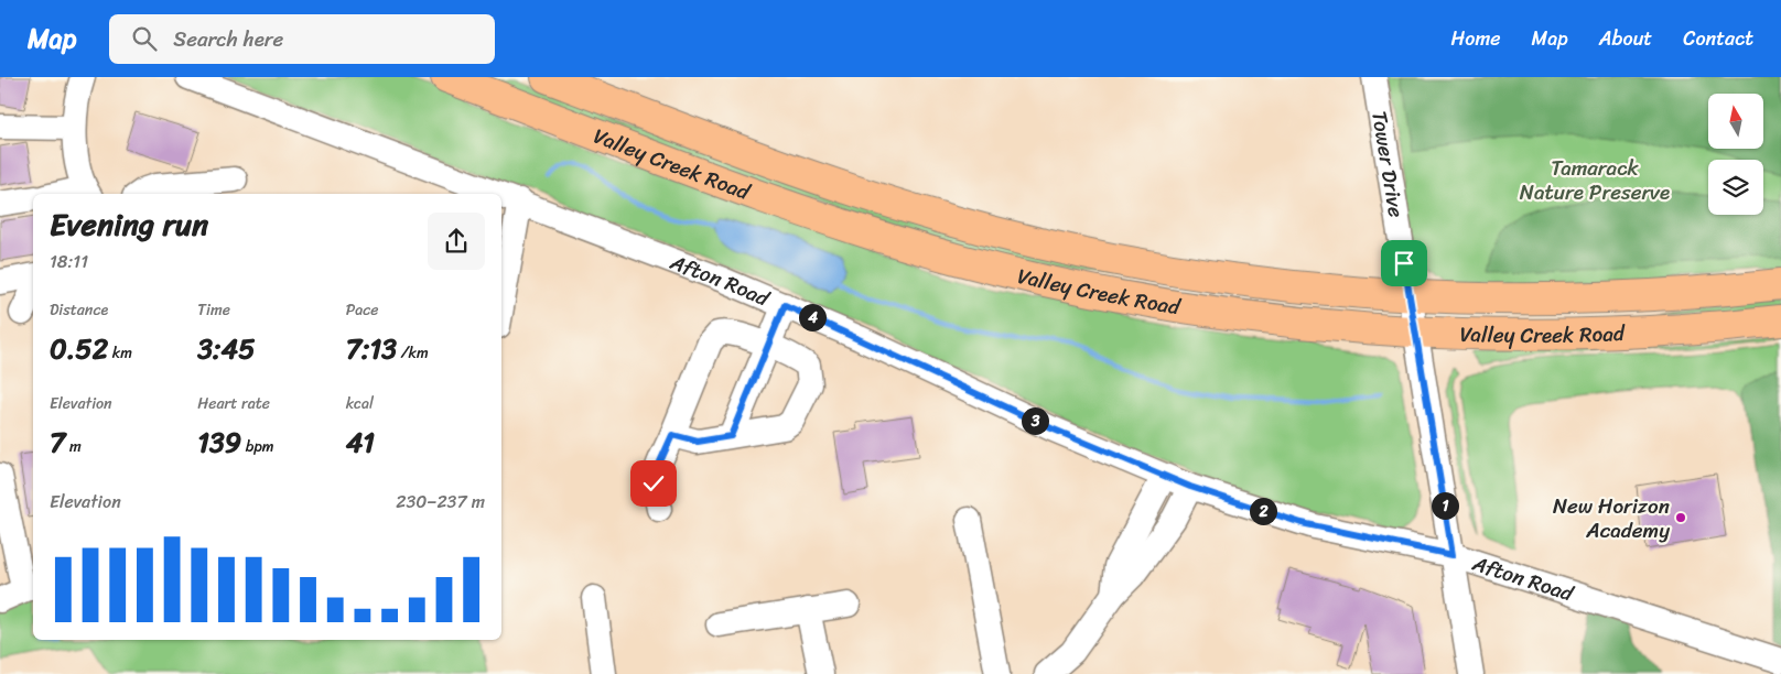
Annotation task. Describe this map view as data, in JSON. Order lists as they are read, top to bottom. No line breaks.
{"streets":{"main road":["Valley Creek Road"],"street":["Tower Drive","Afton Road"]},"crossings":[["Valley Creek Road","Tower Drive"],["Tower Drive","Afton Road"]],"parks":["Tamarack Nature Preserve"],"places":["New Horizon Academy"],"north":"top","page":{"header":"Map","search":"Search here","nav":["Home","Map","About","Contact"],"heading":["Evening run","18:11"],"stats":[["Distance","0.52 km"],["Time","3:45"],["Pace","7:13 /km"],["Elevation","7 m"],["Heart rate","139 bpm"],["kcal","41"]],"pins":["4","3","1","2"],"chart":["Elevation","230–237 m"]}}
